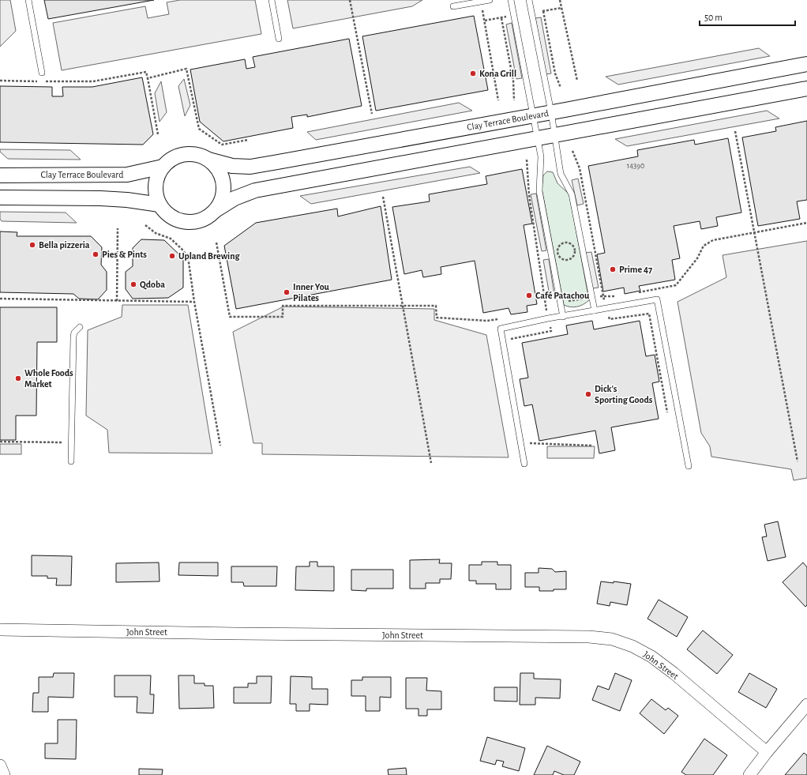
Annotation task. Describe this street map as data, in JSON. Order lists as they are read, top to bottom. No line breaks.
{"streets":{"street":["Clay Terrace Boulevard","John Street"]},"places":["Kona Grill","Bella pizzeria","Pies & Pints","Upland Brewing","Prime 47","Qdoba","Inner You Pilates","Café Patachou","Whole Foods Market","Dick's Sporting Goods"],"house_numbers":["14390"],"scale_bar":"50 m"}
